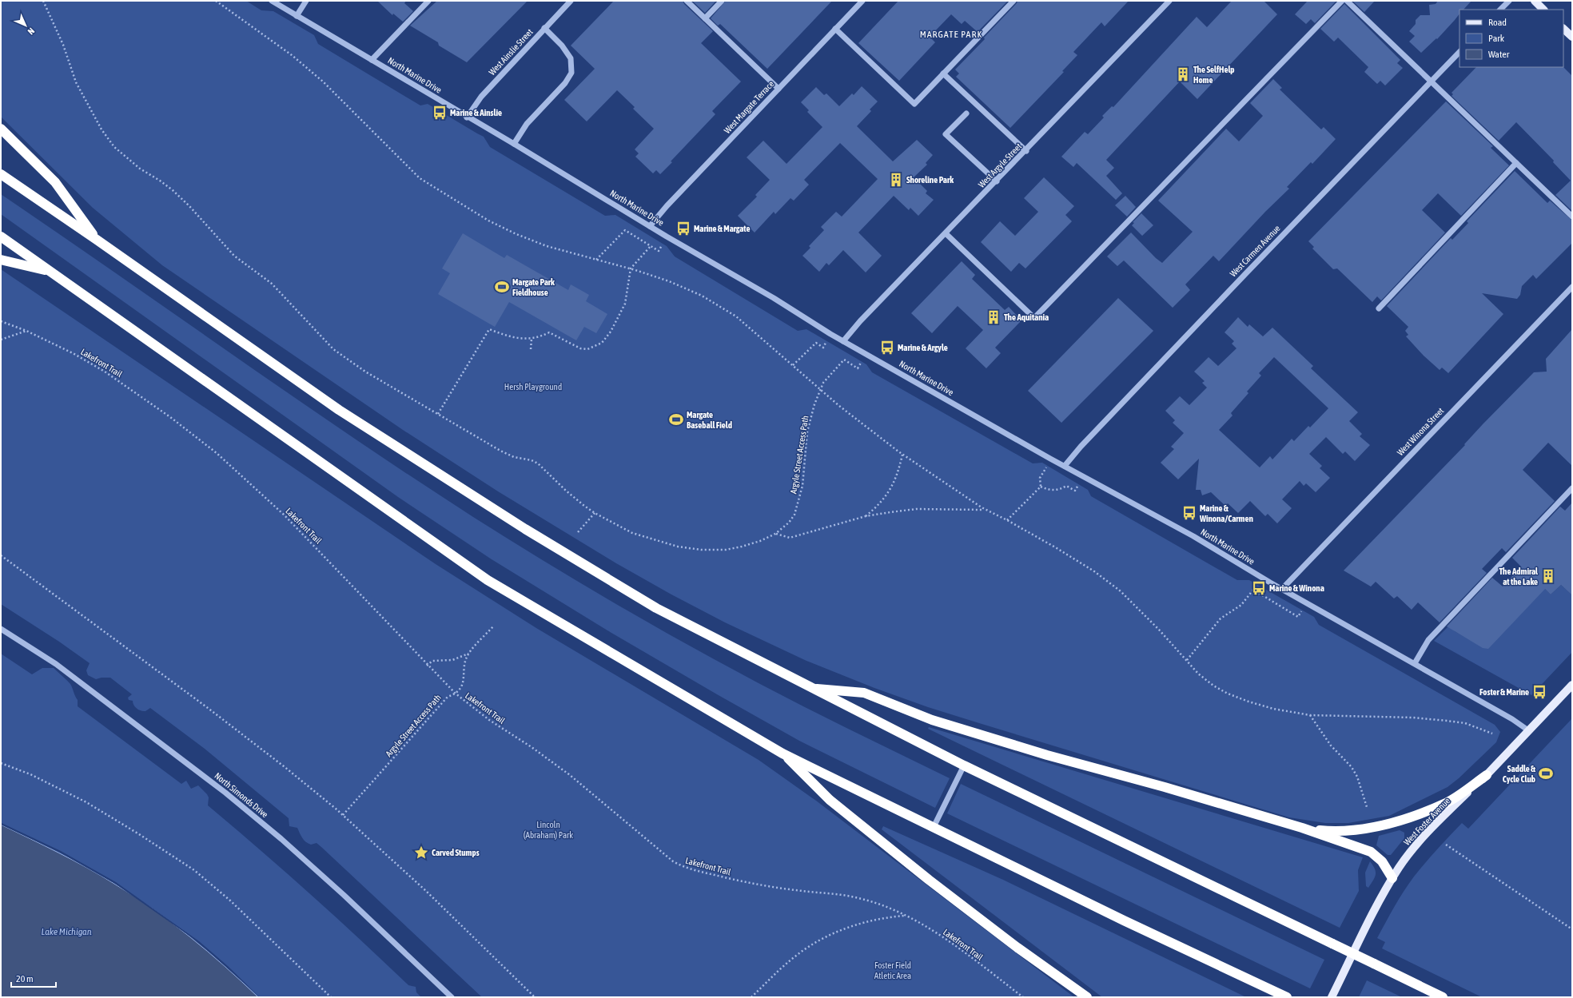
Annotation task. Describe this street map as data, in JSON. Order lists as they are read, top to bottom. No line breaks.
{"streets":{"main road":["West Foster Avenue"],"street":["West Ainslie Street","North Marine Drive","West Margate Terrace","West Argyle Street","West Carmen Avenue","West Winona Street","North Simonds Drive"],"path":["Lakefront Trail","Argyle Street Access Path"]},"crossings":[["West Ainslie Street","North Marine Drive"],["North Marine Drive","West Margate Terrace"],["North Marine Drive","West Argyle Street"],["North Marine Drive","West Carmen Avenue"],["North Marine Drive","West Winona Street"],["North Marine Drive","West Foster Avenue"],["Lakefront Trail","Argyle Street Access Path"]],"districts":["MARGATE PARK"],"water":["Lake Michigan"],"parks":["Hersh Playground","Lincoln (Abraham) Park","Foster Field Atletic Area"],"places":{"building":["The SelfHelp Home","Shoreline Park","The Aquitania","The Admiral at the Lake"],"bus stop":["Marine & Ainslie","Marine & Margate","Marine & Argyle","Marine & Winona/Carmen","Marine & Winona","Foster & Marine"],"sports":["Margate Park Fieldhouse","Margate Baseball Field","Saddle & Cycle Club"],"place":["Carved Stumps"]},"legend":["Road","Park","Water"],"scale_bar":"20 m","north":"bottom right"}
